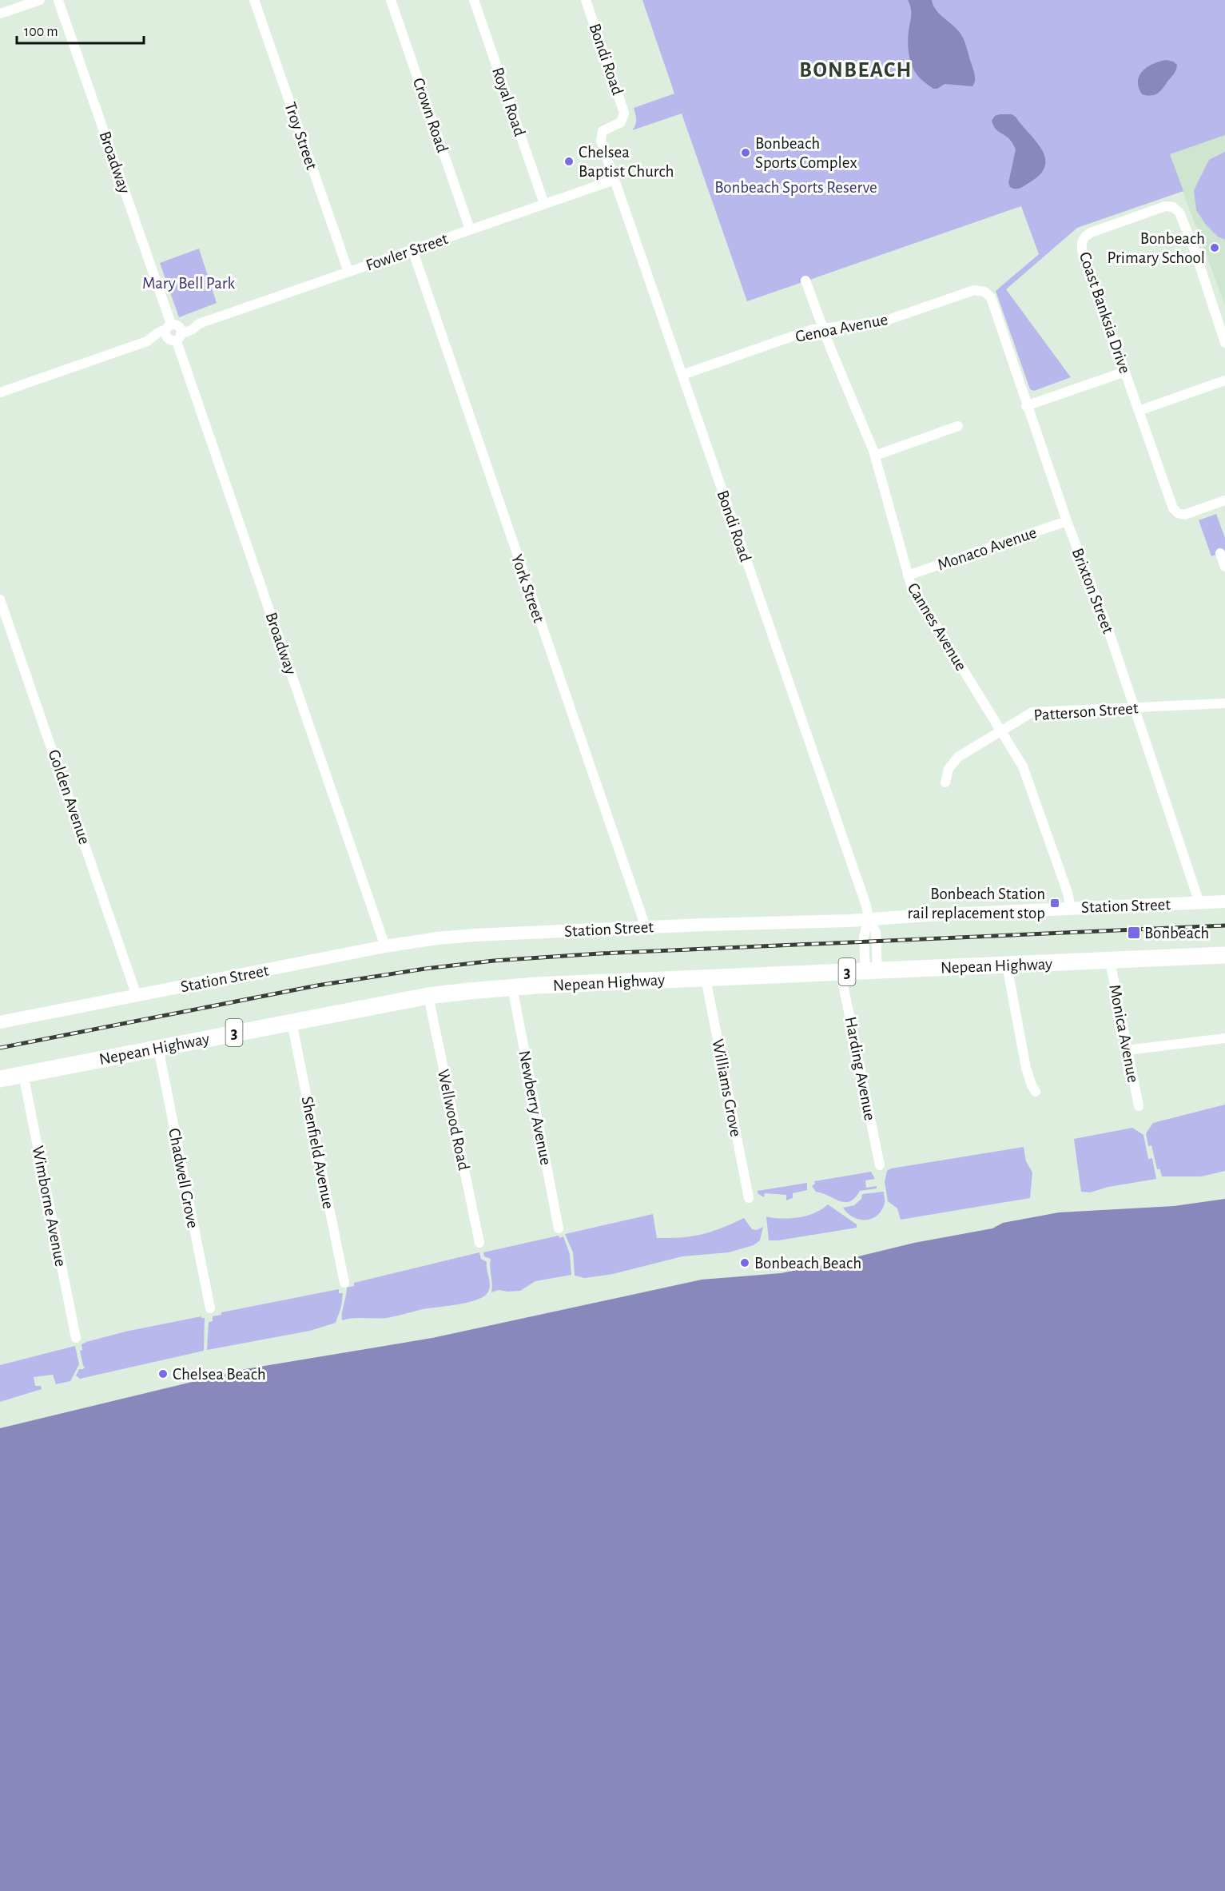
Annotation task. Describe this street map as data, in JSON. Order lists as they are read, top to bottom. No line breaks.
{"streets":{"highway":["Nepean Highway","3"],"street":["Bondi Road","Royal Road","Crown Road","Troy Street","Broadway","Fowler Street","Coast Banksia Drive","Genoa Avenue","Monaco Avenue","York Street","Brixton Street","Cannes Avenue","Patterson Street","Golden Avenue","Station Street","Monica Avenue","Harding Avenue","Williams Grove","Newberry Avenue","Wellwood Road","Shenfield Avenue","Chadwell Grove","Wimborne Avenue"]},"crossings":[["Bondi Road","Fowler Street"],["Bondi Road","Genoa Avenue"],["Bondi Road","Station Street"],["Bondi Road","Nepean Highway"],["Royal Road","Fowler Street"],["Crown Road","Fowler Street"],["Troy Street","Fowler Street"],["Broadway","Fowler Street"],["Broadway","Station Street"],["Fowler Street","York Street"],["Genoa Avenue","Brixton Street"],["Genoa Avenue","Cannes Avenue"],["Monaco Avenue","Brixton Street"],["Monaco Avenue","Cannes Avenue"],["York Street","Station Street"],["Brixton Street","Patterson Street"],["Brixton Street","Station Street"],["Cannes Avenue","Patterson Street"],["Cannes Avenue","Station Street"],["Golden Avenue","Station Street"],["Nepean Highway","Monica Avenue"],["Nepean Highway","Harding Avenue"],["Nepean Highway","Williams Grove"],["Nepean Highway","Newberry Avenue"],["Nepean Highway","Wellwood Road"],["Nepean Highway","Shenfield Avenue"],["Nepean Highway","Chadwell Grove"],["Nepean Highway","Wimborne Avenue"]],"districts":["BONBEACH"],"parks":["Bonbeach Sports Reserve","Mary Bell Park"],"places":{"other":["Bonbeach Sports Complex","Chelsea Baptist Church","Bonbeach Primary School","Bonbeach Beach","Chelsea Beach"],"transit":["Bonbeach Station rail replacement stop","Bonbeach"]},"scale_bar":"100 m"}
